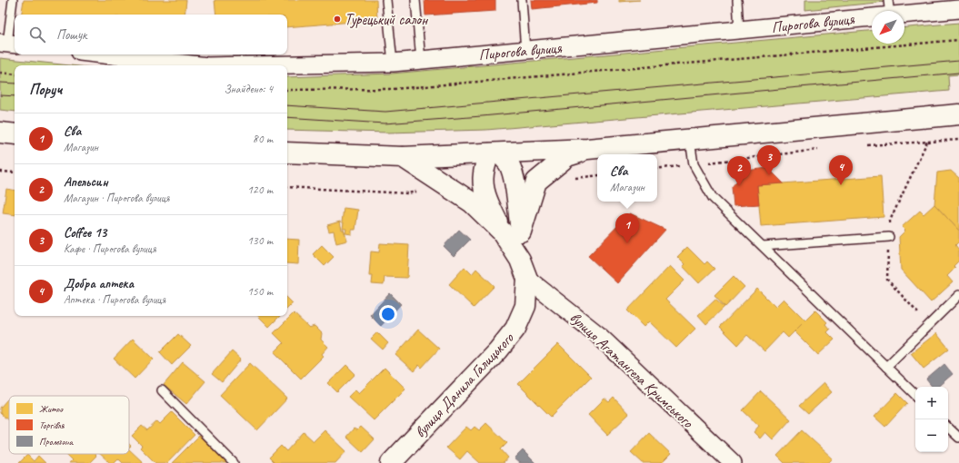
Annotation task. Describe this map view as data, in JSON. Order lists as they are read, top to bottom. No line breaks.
{"streets":{"main road":["вулиця Данила Галицького"],"street":["Пирогова вулиця","вулиця Агатангела Кримського"]},"crossings":[["вулиця Агатангела Кримського","вулиця Данила Галицького"]],"places":["Турецький салон"],"legend":["Житло","Торгівля","Промзона"],"north":"bottom left","page":{"search":"Пошук","heading":["Поруч","Знайдено: 4"],"list":[{"mark":"1","name":"Єва","note":"Магазин","value":"80 m"},{"mark":"2","name":"Апельсин","note":"Магазин · Пирогова вулиця","value":"120 m"},{"mark":"3","name":"Coffee 13","note":"Кафе · Пирогова вулиця","value":"130 m"},{"mark":"4","name":"Добра аптека","note":"Аптека · Пирогова вулиця","value":"150 m"}],"pins":["3","4","2","1"],"popup":["Єва","Магазин"],"map_buttons":["+","−"]}}
